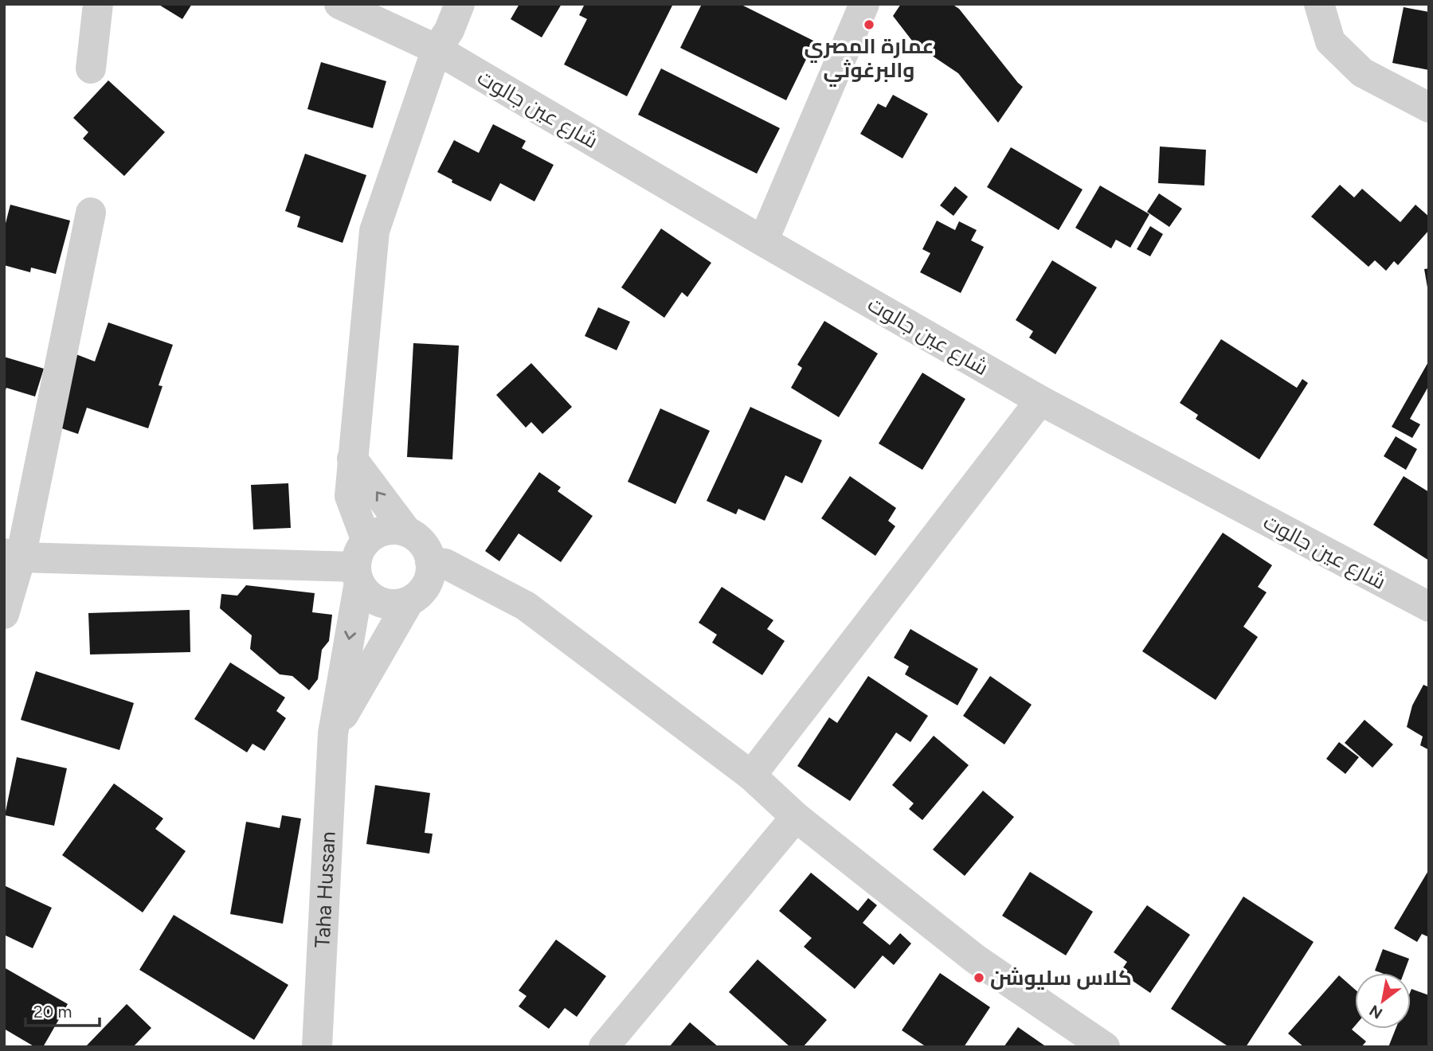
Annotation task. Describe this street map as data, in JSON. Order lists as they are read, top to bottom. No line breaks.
{"streets":{"street":["شارع عين جالوت","Taha Hussan"]},"places":["عمارة المصري والبرغوثي","كلاس سليوشن"],"scale_bar":"20 m","north":"bottom left"}
